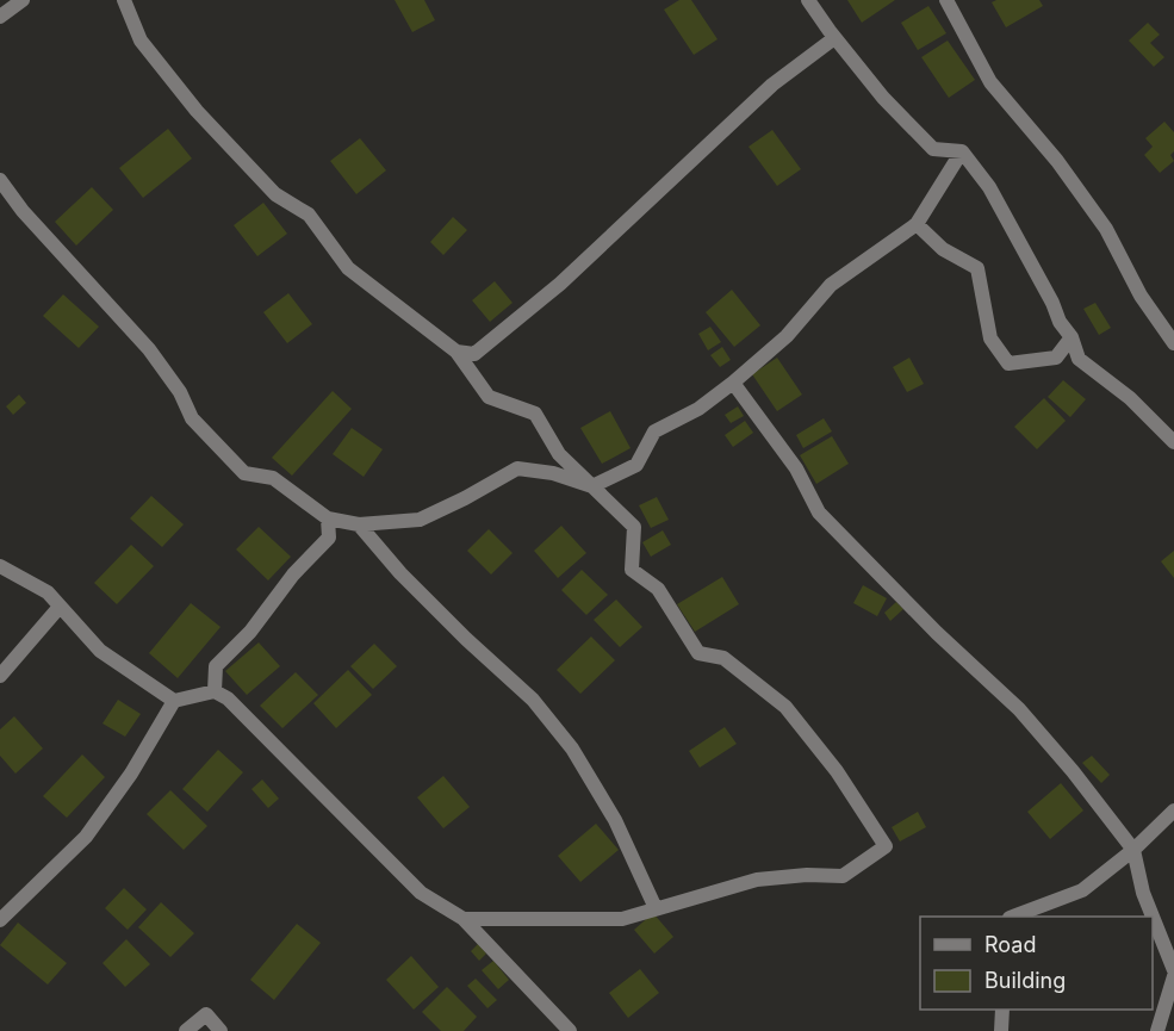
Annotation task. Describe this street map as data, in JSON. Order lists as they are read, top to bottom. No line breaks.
{"legend":["Road","Building"]}
